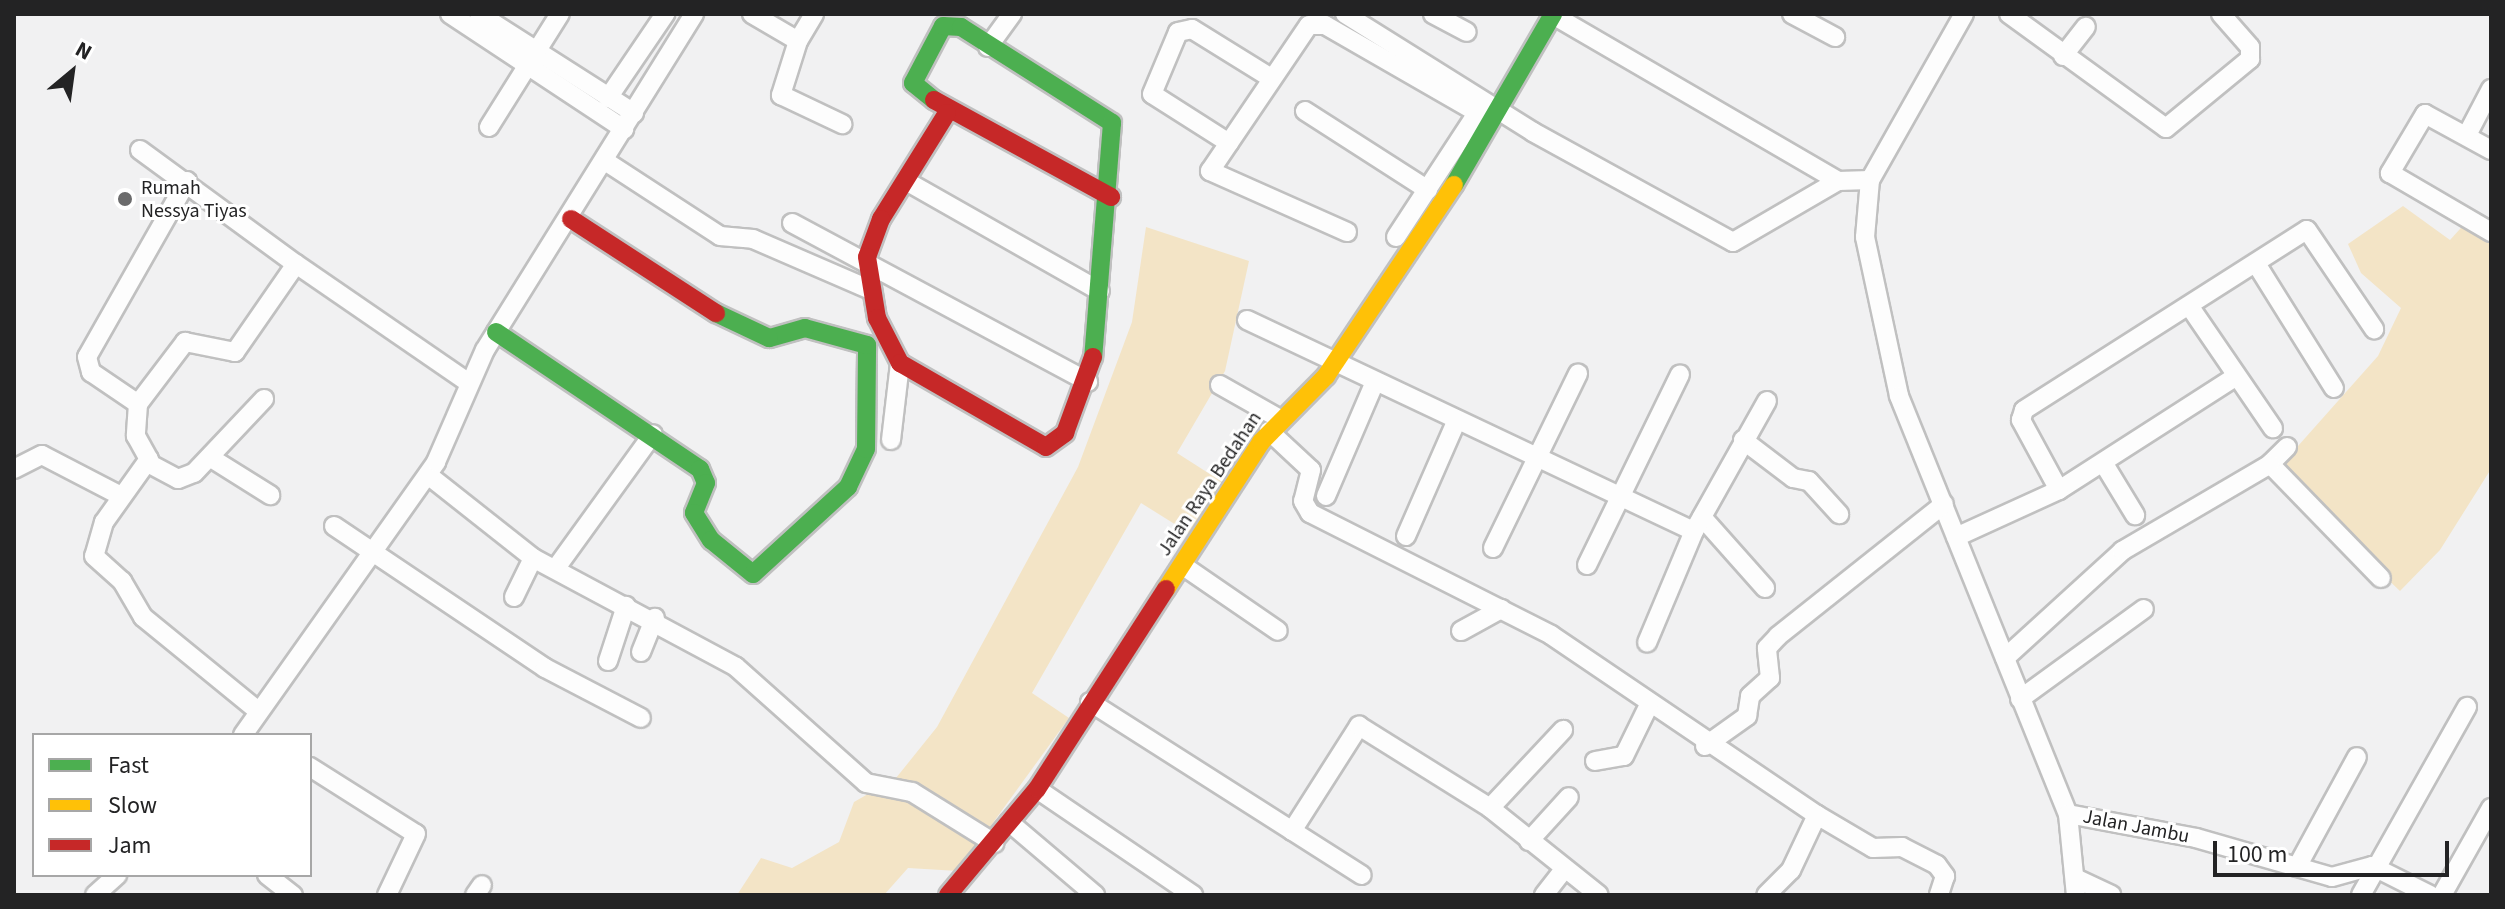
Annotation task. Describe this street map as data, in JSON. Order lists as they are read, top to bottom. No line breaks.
{"streets":{"street":["Jalan Raya Bedahan","Jalan Jambu"]},"places":["Rumah Nessya Tiyas"],"legend":["Fast","Slow","Jam"],"scale_bar":"100 m","north":"top right"}
